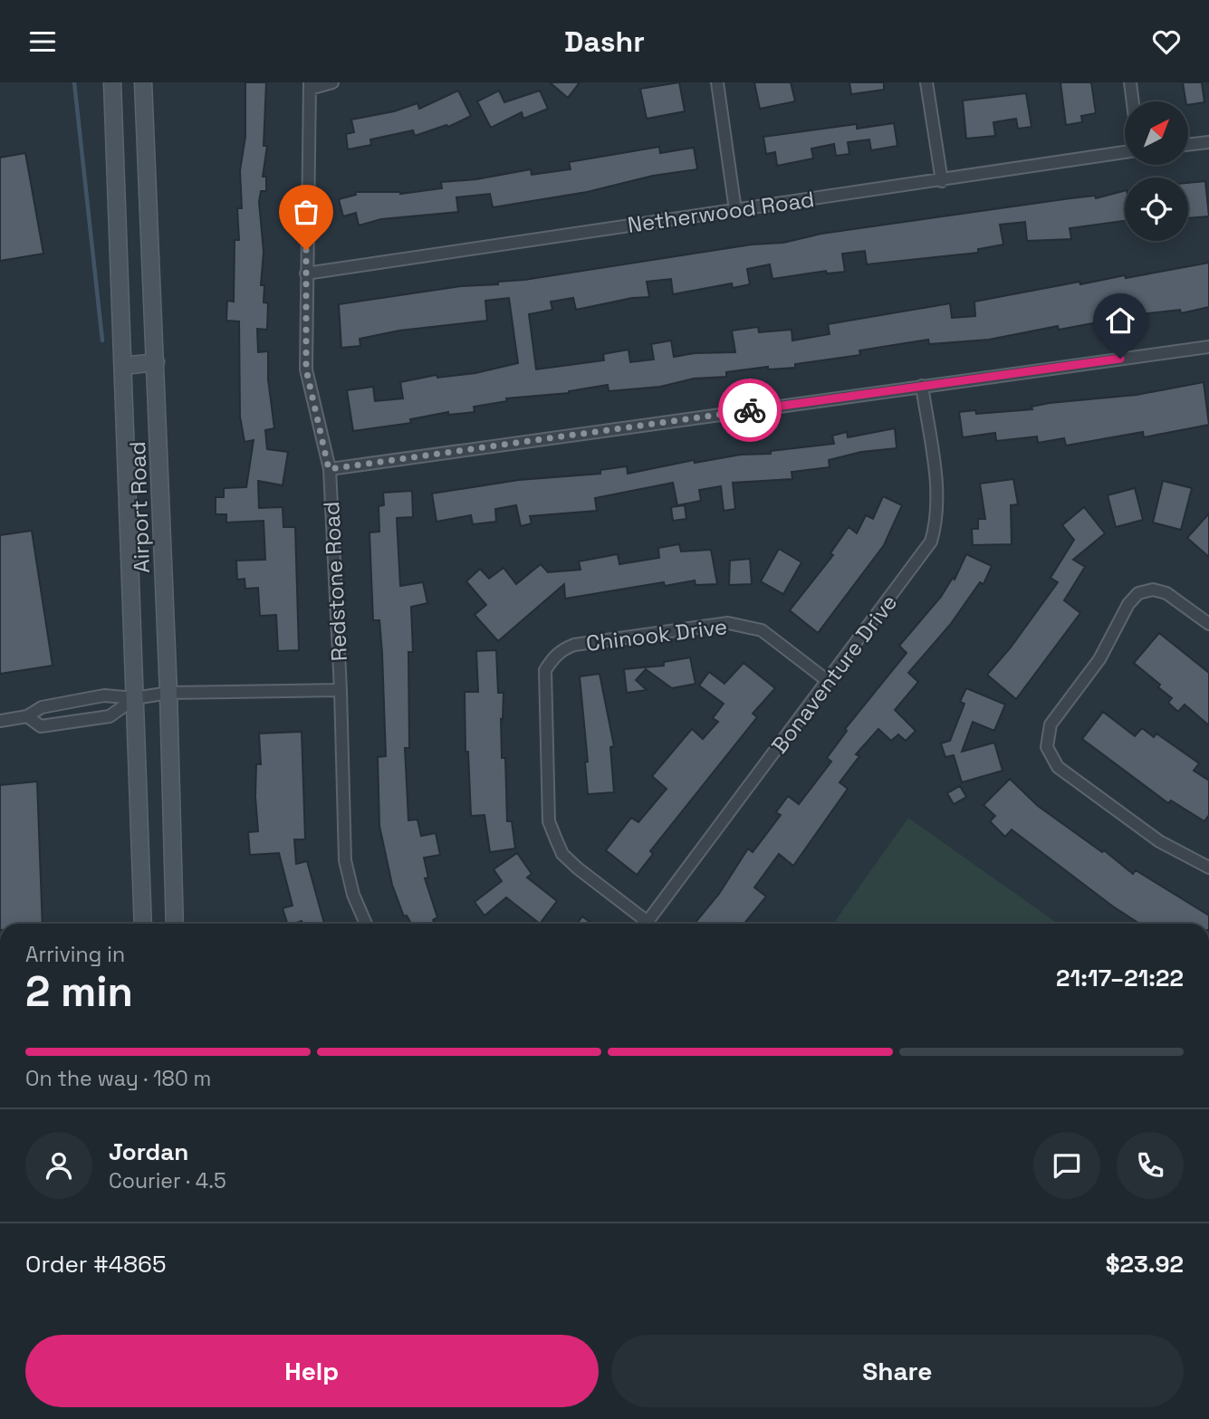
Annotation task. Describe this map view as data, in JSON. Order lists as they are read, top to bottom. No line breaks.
{"streets":{"main road":["Airport Road"],"street":["Netherwood Road","Redstone Road","Chinook Drive","Bonaventure Drive"]},"crossings":[["Redstone Road","Bonaventure Drive"],["Chinook Drive","Bonaventure Drive"]],"north":"top right","page":{"header":"Dashr","heading":["2 min","Arriving in","21:17–21:22"],"panel":["Jordan","Courier · 4.5","Order #4865","$23.92"],"bar":"On the way · 180 m","buttons":["Help","Share"]}}
